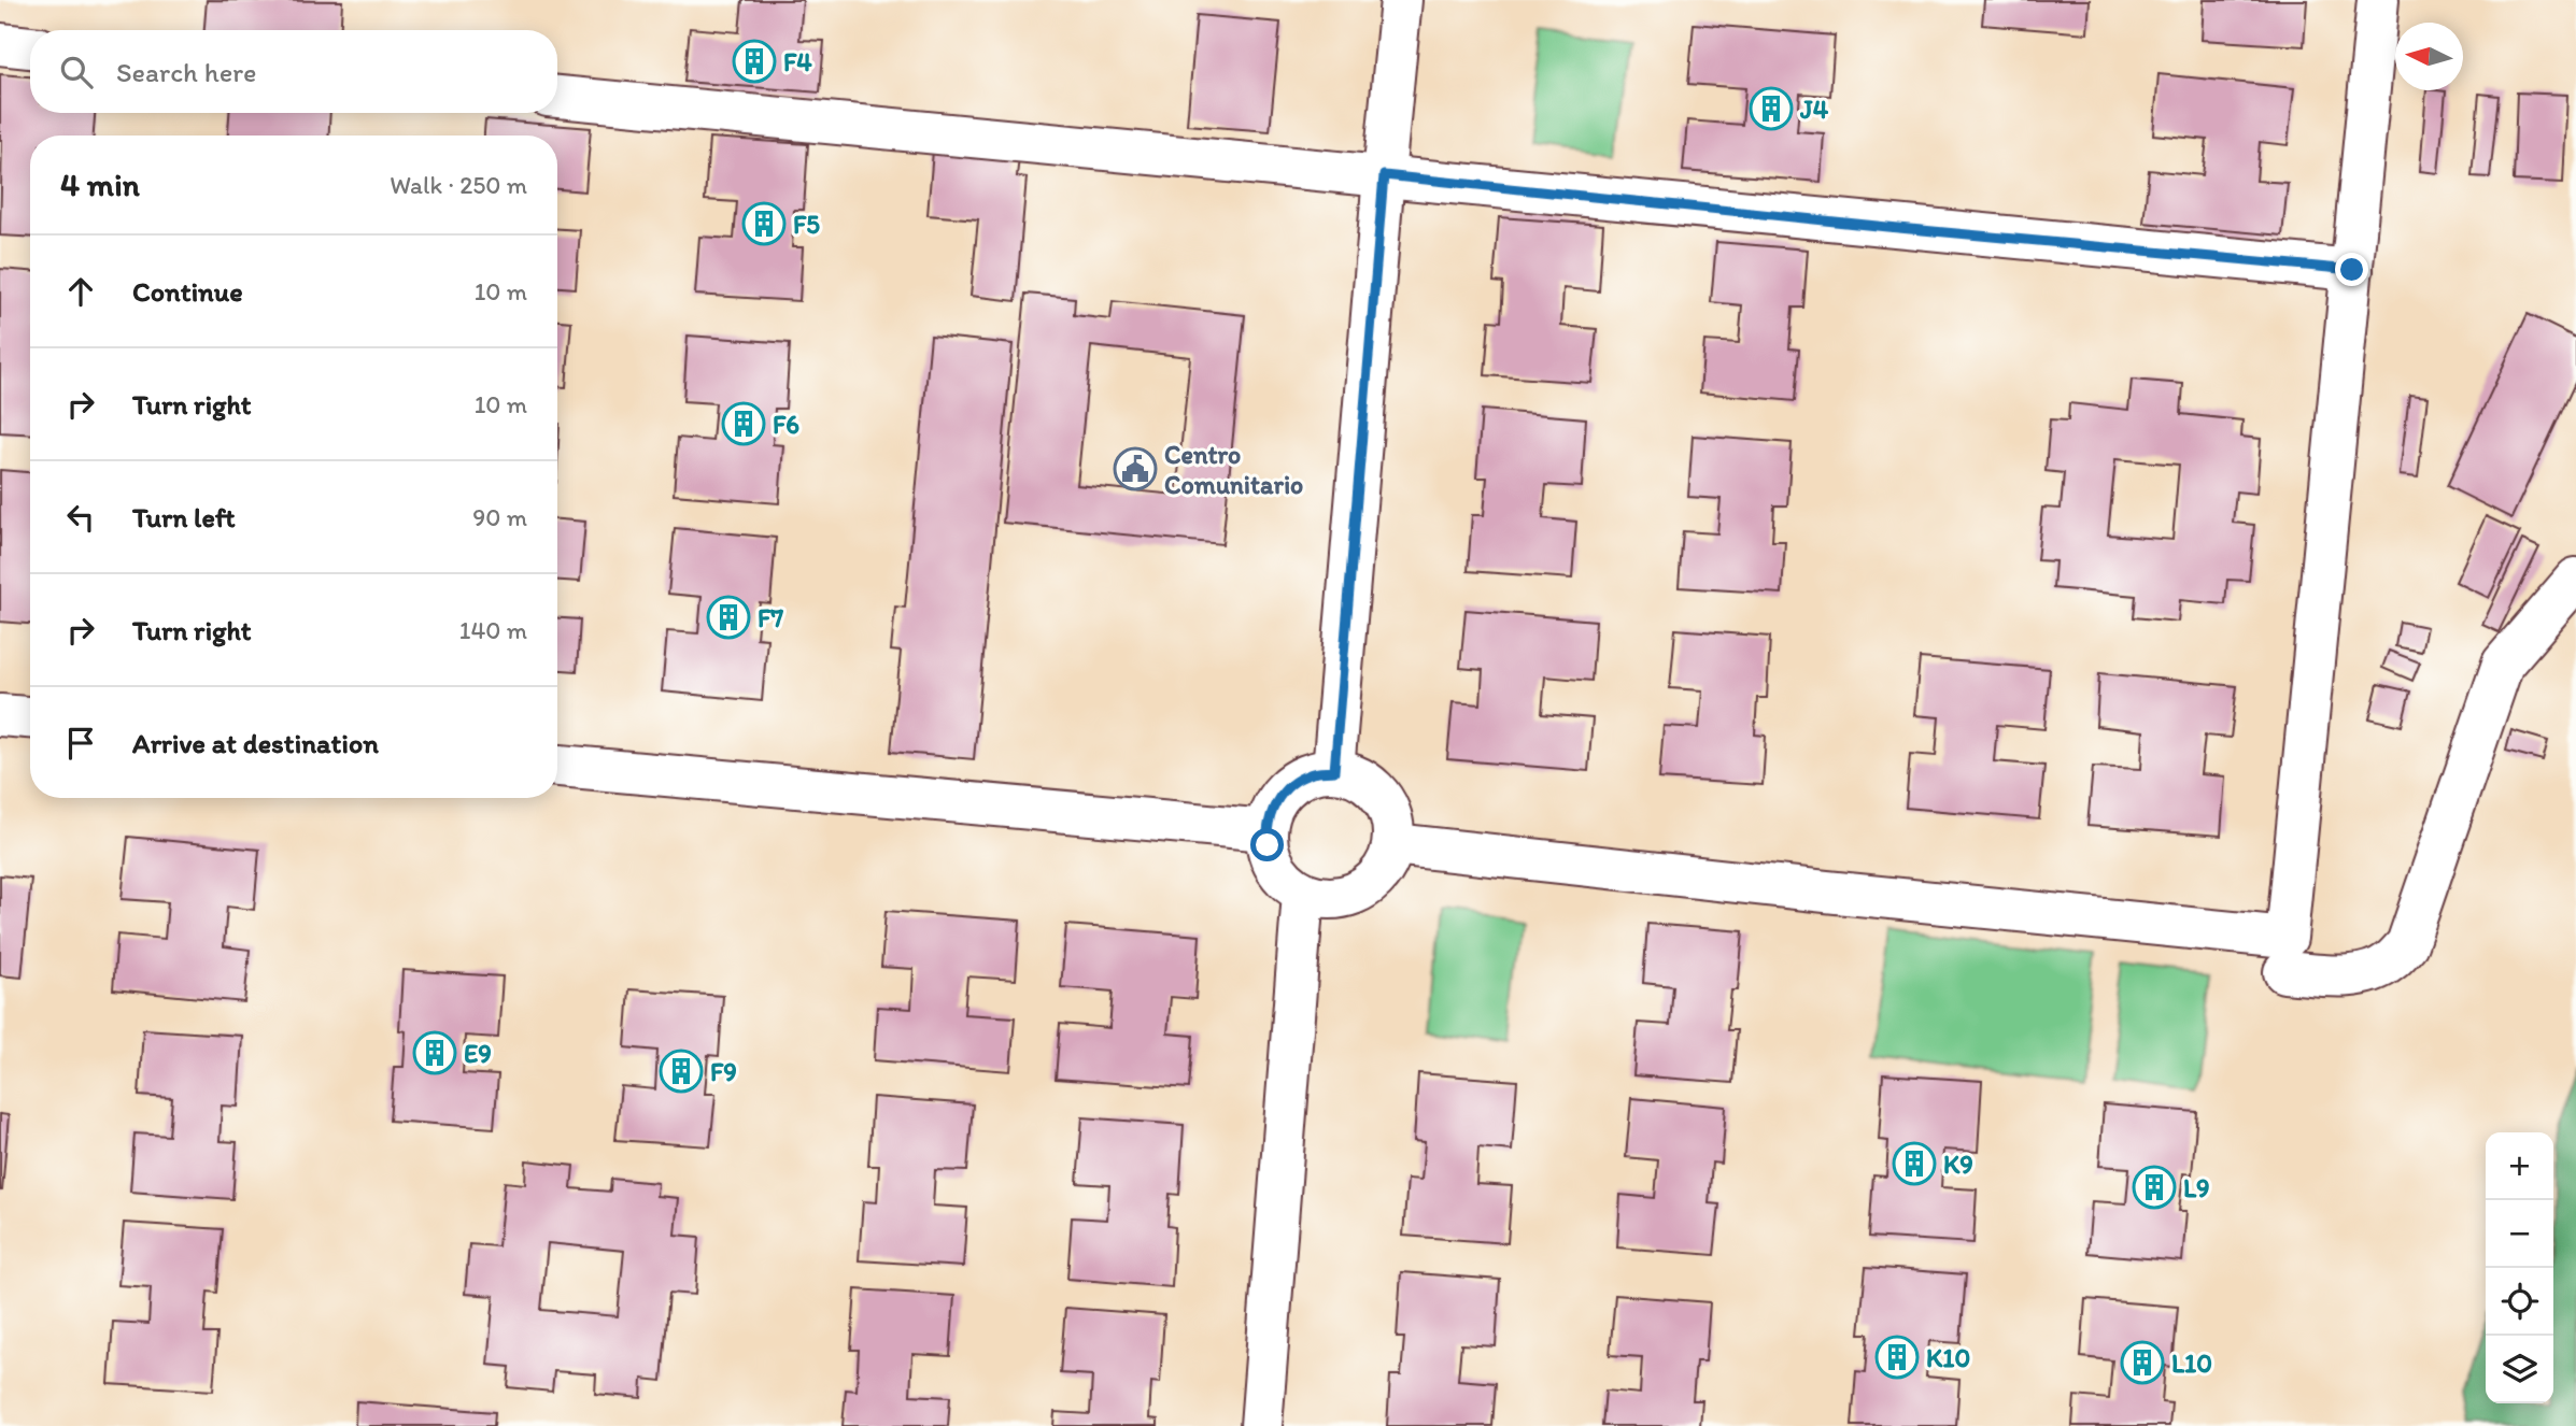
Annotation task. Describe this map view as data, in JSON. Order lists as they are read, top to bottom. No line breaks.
{"places":{"building":["F4","J4","F5","F6","F7","E9","F9","K9","L9","K10","L10"],"public building":["Centro Comunitario"]},"north":"left","page":{"search":"Search here","heading":["4 min","Walk · 250 m"],"list":[["Continue","10 m"],["Turn right","10 m"],["Turn left","90 m"],["Turn right","140 m"],"Arrive at destination"],"map_buttons":["+","−"]}}
